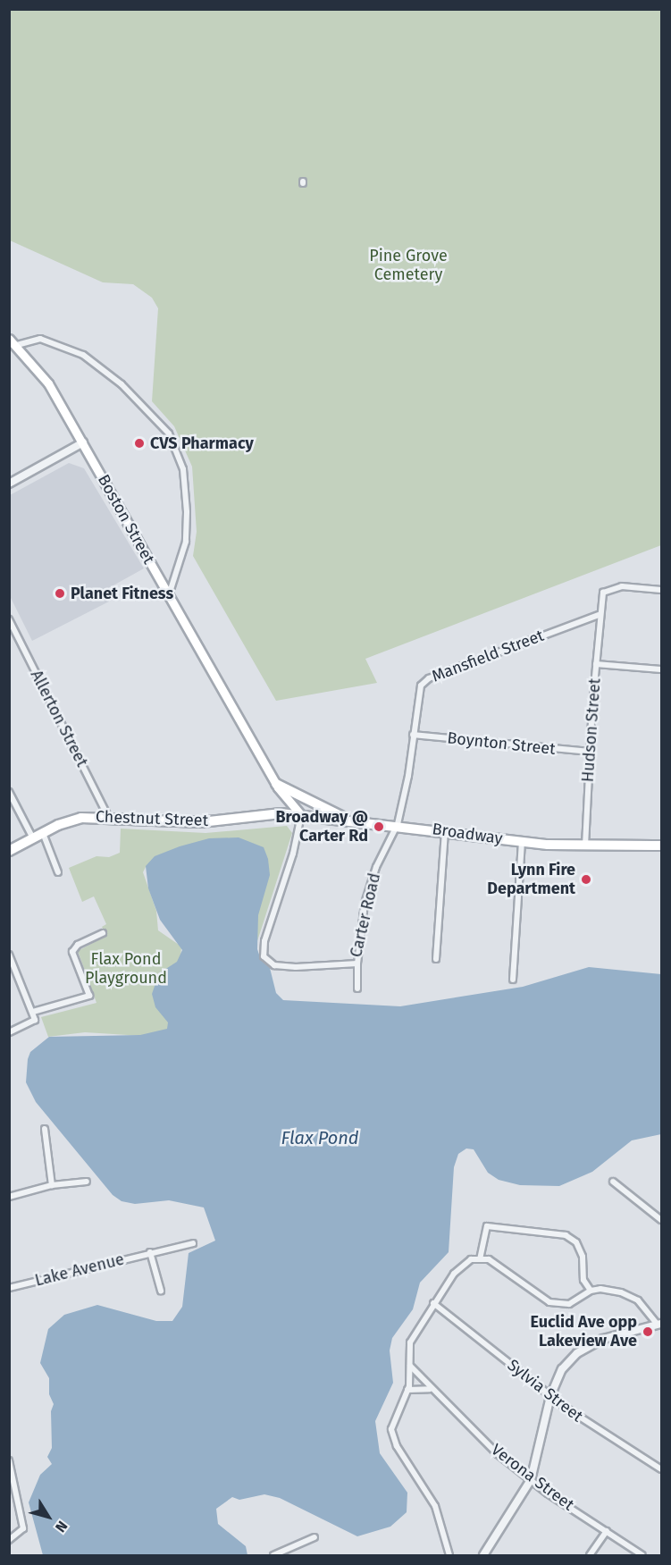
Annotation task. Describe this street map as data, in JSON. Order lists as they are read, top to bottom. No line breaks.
{"streets":{"main road":["Boston Street","Chestnut Street","Broadway"],"street":["Mansfield Street","Allerton Street","Hudson Street","Boynton Street","Carter Road","Lake Avenue","Sylvia Street","Verona Street"]},"crossings":[["Boston Street","Chestnut Street"],["Boston Street","Broadway"],["Boston Street","Carter Road"],["Mansfield Street","Hudson Street"],["Mansfield Street","Boynton Street"],["Mansfield Street","Broadway"],["Mansfield Street","Carter Road"],["Allerton Street","Chestnut Street"],["Hudson Street","Boynton Street"],["Hudson Street","Broadway"],["Chestnut Street","Broadway"],["Chestnut Street","Carter Road"],["Broadway","Carter Road"]],"water":["Flax Pond"],"parks":["Pine Grove Cemetery","Flax Pond Playground"],"places":["CVS Pharmacy","Planet Fitness","Broadway @ Carter Rd","Lynn Fire Department","Euclid Ave opp Lakeview Ave"],"north":"bottom right"}
